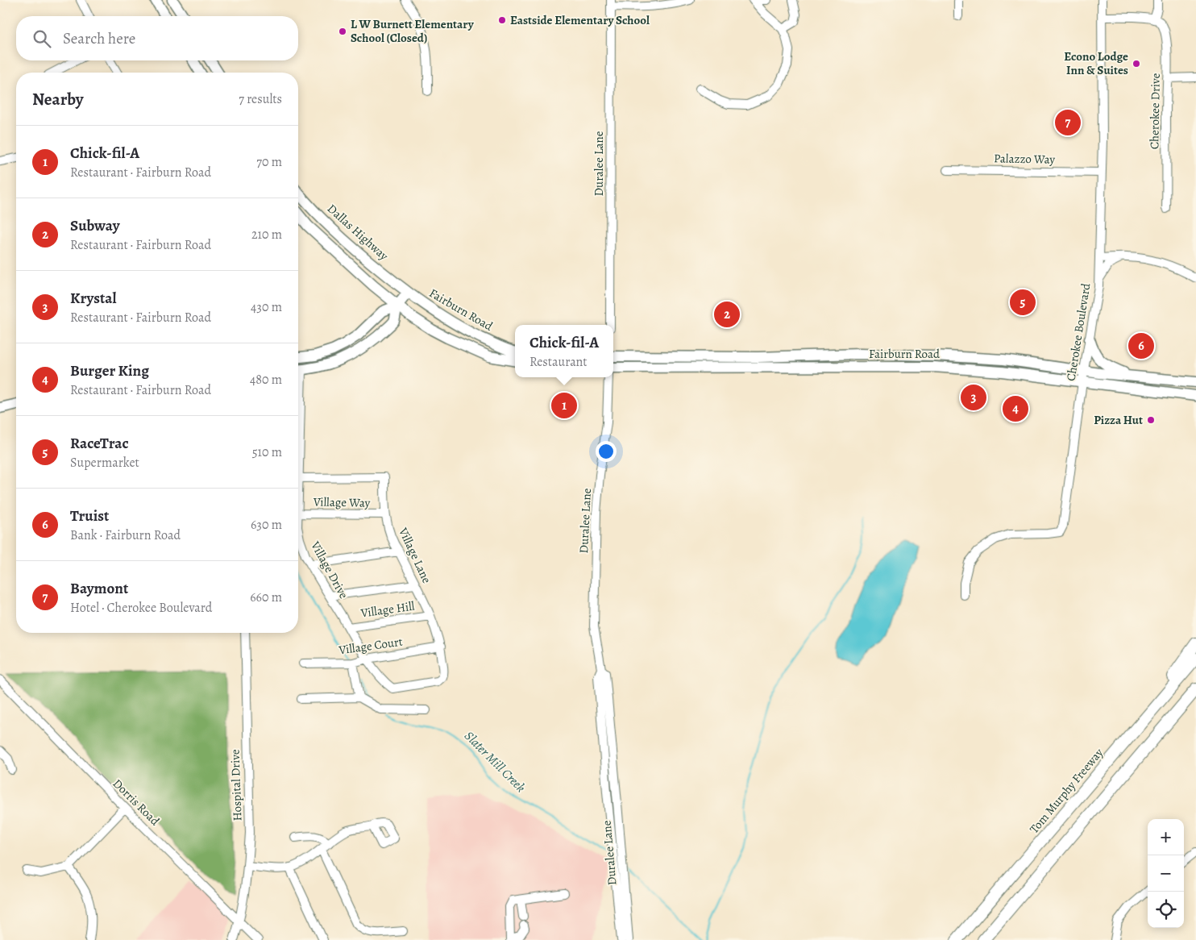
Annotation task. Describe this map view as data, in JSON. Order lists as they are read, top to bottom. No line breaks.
{"streets":{"highway":["Tom Murphy Freeway"],"main road":["Dallas Highway","Fairburn Road"],"street":["Cherokee Drive","Palazzo Way","Duralee Lane","Cherokee Boulevard","Village Way","Village Lane","Village Drive","Village Hill","Village Court","Hospital Drive","Dorris Road"]},"crossings":[["Palazzo Way","Cherokee Boulevard"],["Dallas Highway","Fairburn Road"],["Fairburn Road","Cherokee Boulevard"],["Village Way","Village Lane"],["Village Lane","Village Drive"],["Village Lane","Village Hill"],["Village Lane","Village Court"],["Village Drive","Village Hill"],["Village Drive","Village Court"],["Hospital Drive","Dorris Road"]],"water":["Slater Mill Creek"],"places":["Eastside Elementary School","L W Burnett Elementary School (Closed)","Econo Lodge Inn & Suites","Pizza Hut"],"page":{"search":"Search here","heading":["Nearby","7 results"],"pins":["7","5","2","6","3","1","4"],"list":[{"mark":"1","name":"Chick-fil-A","note":"Restaurant · Fairburn Road","value":"70 m"},{"mark":"2","name":"Subway","note":"Restaurant · Fairburn Road","value":"210 m"},{"mark":"3","name":"Krystal","note":"Restaurant · Fairburn Road","value":"430 m"},{"mark":"4","name":"Burger King","note":"Restaurant · Fairburn Road","value":"480 m"},{"mark":"5","name":"RaceTrac","note":"Supermarket","value":"510 m"},{"mark":"6","name":"Truist","note":"Bank · Fairburn Road","value":"630 m"},{"mark":"7","name":"Baymont","note":"Hotel · Cherokee Boulevard","value":"660 m"}],"popup":["Chick-fil-A","Restaurant"],"map_buttons":["+","−"]}}
